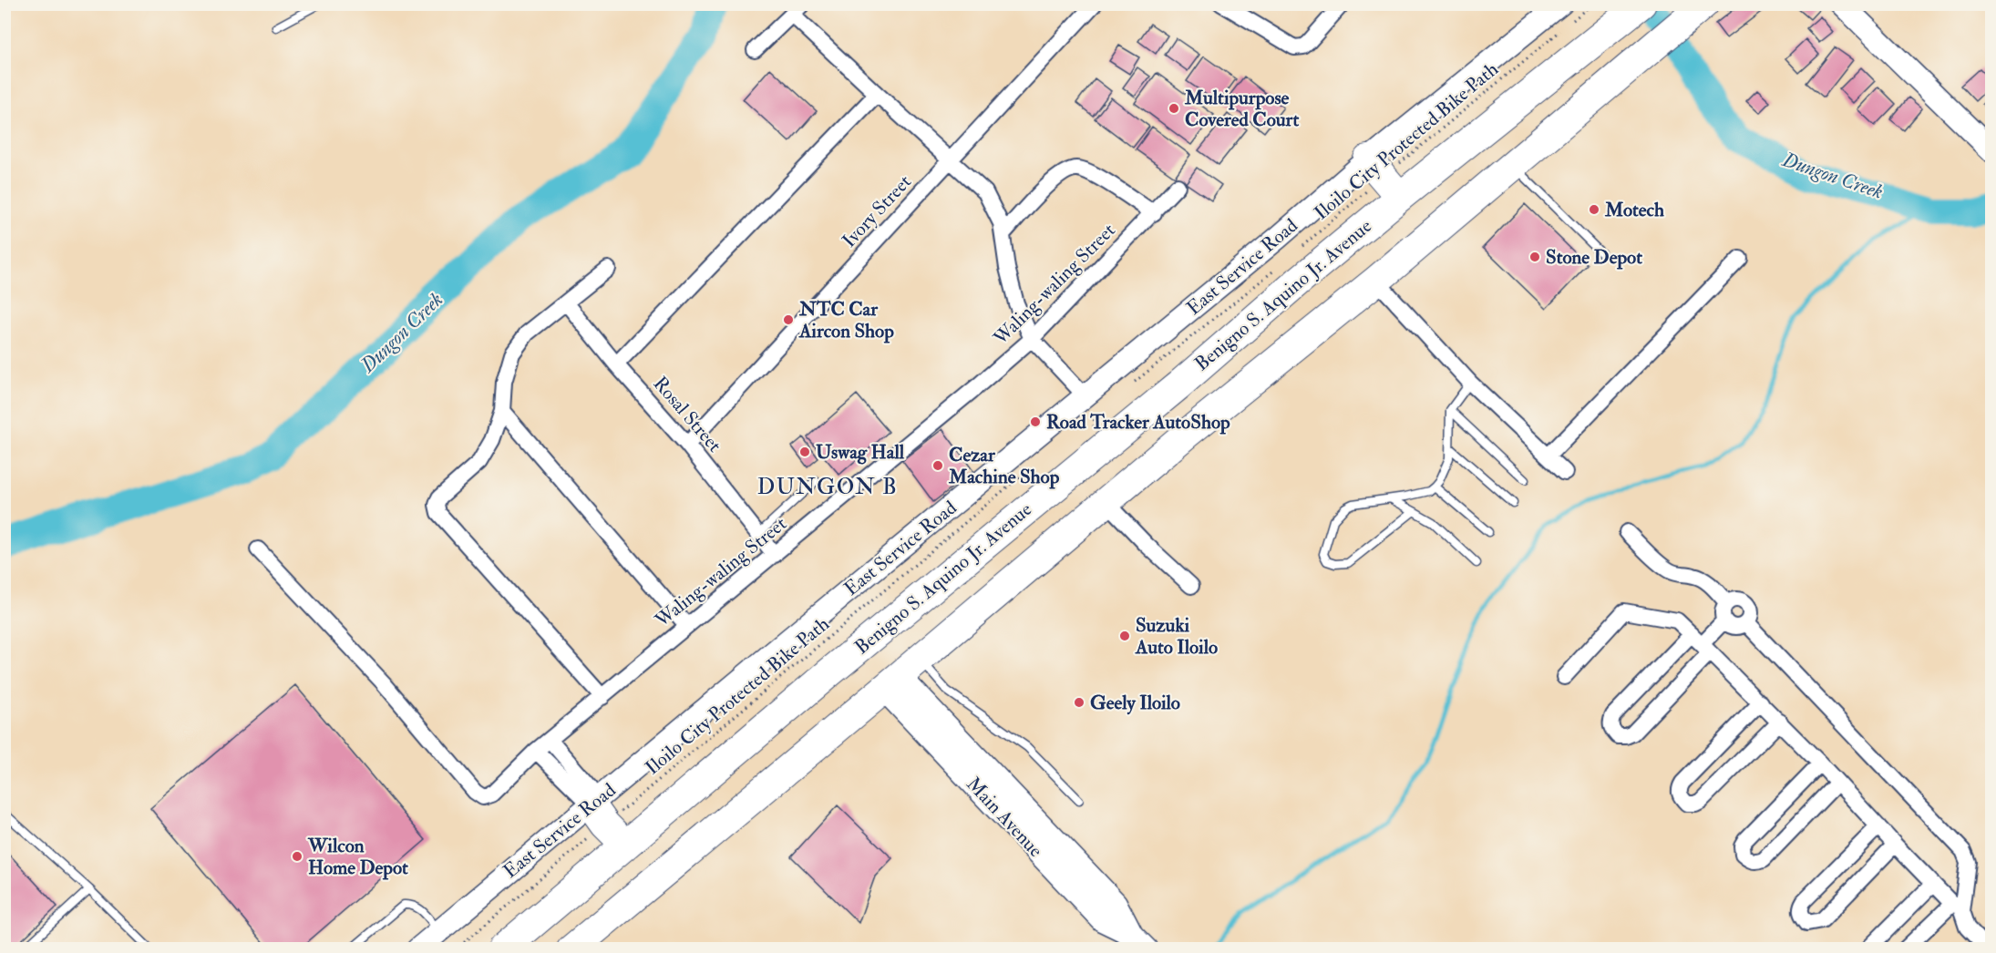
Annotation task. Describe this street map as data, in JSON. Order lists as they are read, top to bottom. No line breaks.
{"streets":{"highway":["Benigno S. Aquino Jr. Avenue"],"street":["Ivory Street","East Service Road","Waling-waling Street","Rosal Street","Main Avenue"],"path":["Iloilo City Protected Bike Path"]},"crossings":[["Iloilo City Protected Bike Path","East Service Road"],["Iloilo City Protected Bike Path","Benigno S. Aquino Jr. Avenue"],["Ivory Street","Rosal Street"],["East Service Road","Benigno S. Aquino Jr. Avenue"],["Waling-waling Street","Rosal Street"]],"districts":["DUNGON B"],"water":["Dungon Creek"],"places":["Multipurpose Covered Court","Motech","Stone Depot","NTC Car Aircon Shop","Road Tracker AutoShop","Uswag Hall","Cezar Machine Shop","Suzuki Auto Iloilo","Geely Iloilo","Wilcon Home Depot"]}
